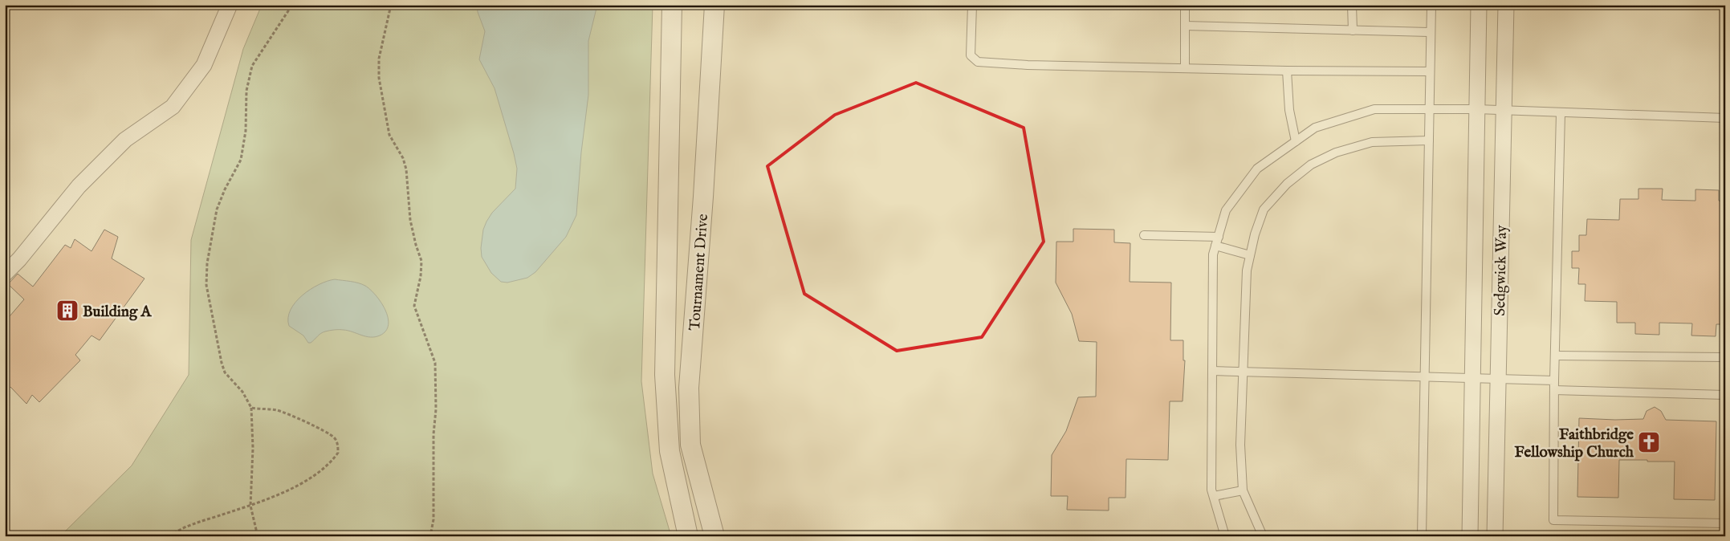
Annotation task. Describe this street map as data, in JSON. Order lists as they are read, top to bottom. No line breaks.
{"streets":{"street":["Sedgwick Way","Tournament Drive"]},"places":{"building":["Building A"],"church":["Faithbridge Fellowship Church"]}}
